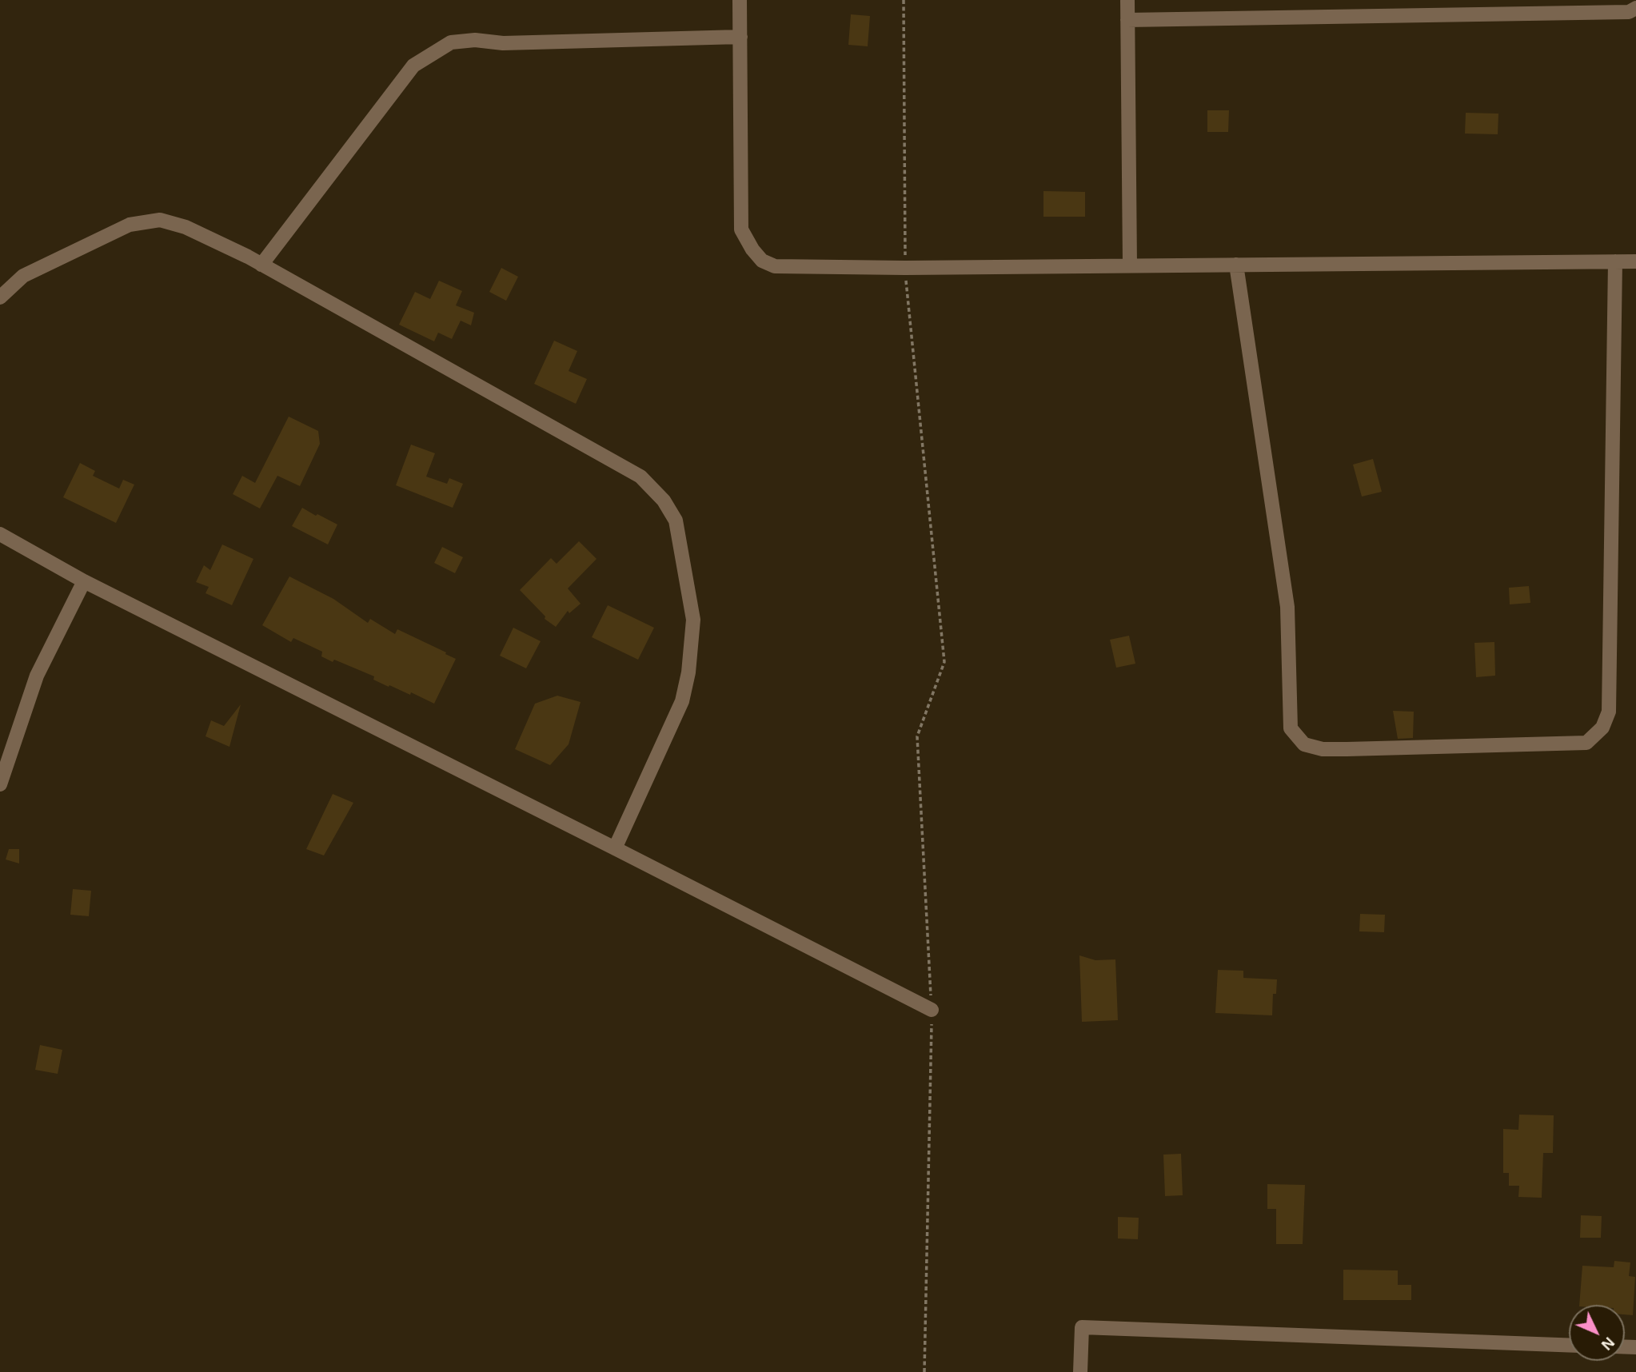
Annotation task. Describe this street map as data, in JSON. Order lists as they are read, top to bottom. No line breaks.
{"north":"bottom right"}
